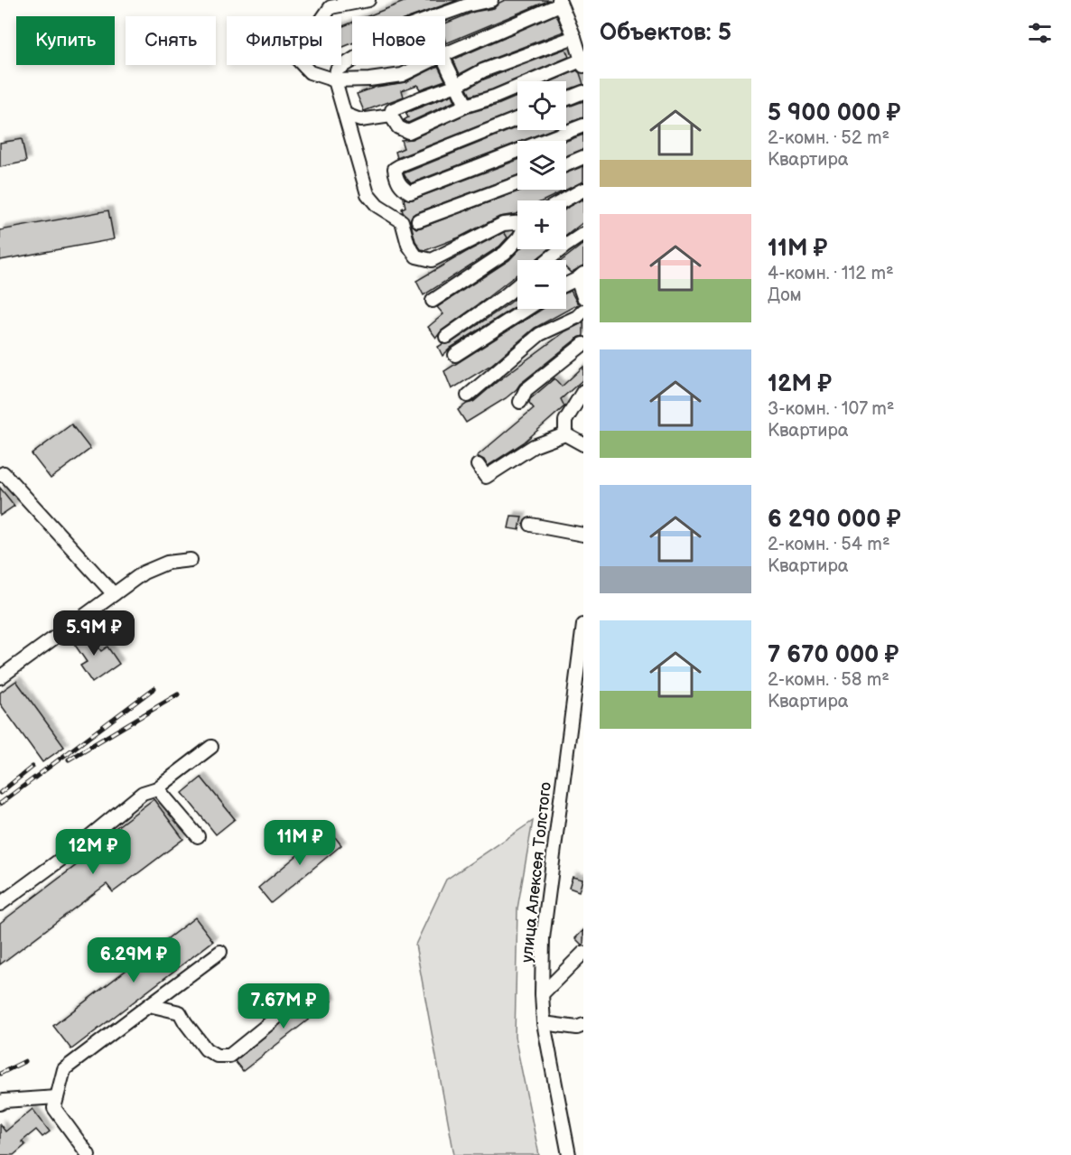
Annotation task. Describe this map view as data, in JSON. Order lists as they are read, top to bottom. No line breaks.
{"streets":{"street":["улица Алексея Толстого"]},"page":{"heading":"Объектов: 5","chip":["Купить","Снять","Фильтры","Новое"],"list":[{"name":"5 900 000 ₽","note":"2-комн. · 52 m² · Квартира"},{"name":"11M ₽","note":"4-комн. · 112 m² · Дом"},{"name":"12M ₽","note":"3-комн. · 107 m² · Квартира"},{"name":"6 290 000 ₽","note":"2-комн. · 54 m² · Квартира"},{"name":"7 670 000 ₽","note":"2-комн. · 58 m² · Квартира"}],"map_buttons":["+","−"],"price":["5.9M ₽","11M ₽","12M ₽","6.29M ₽","7.67M ₽"]}}
